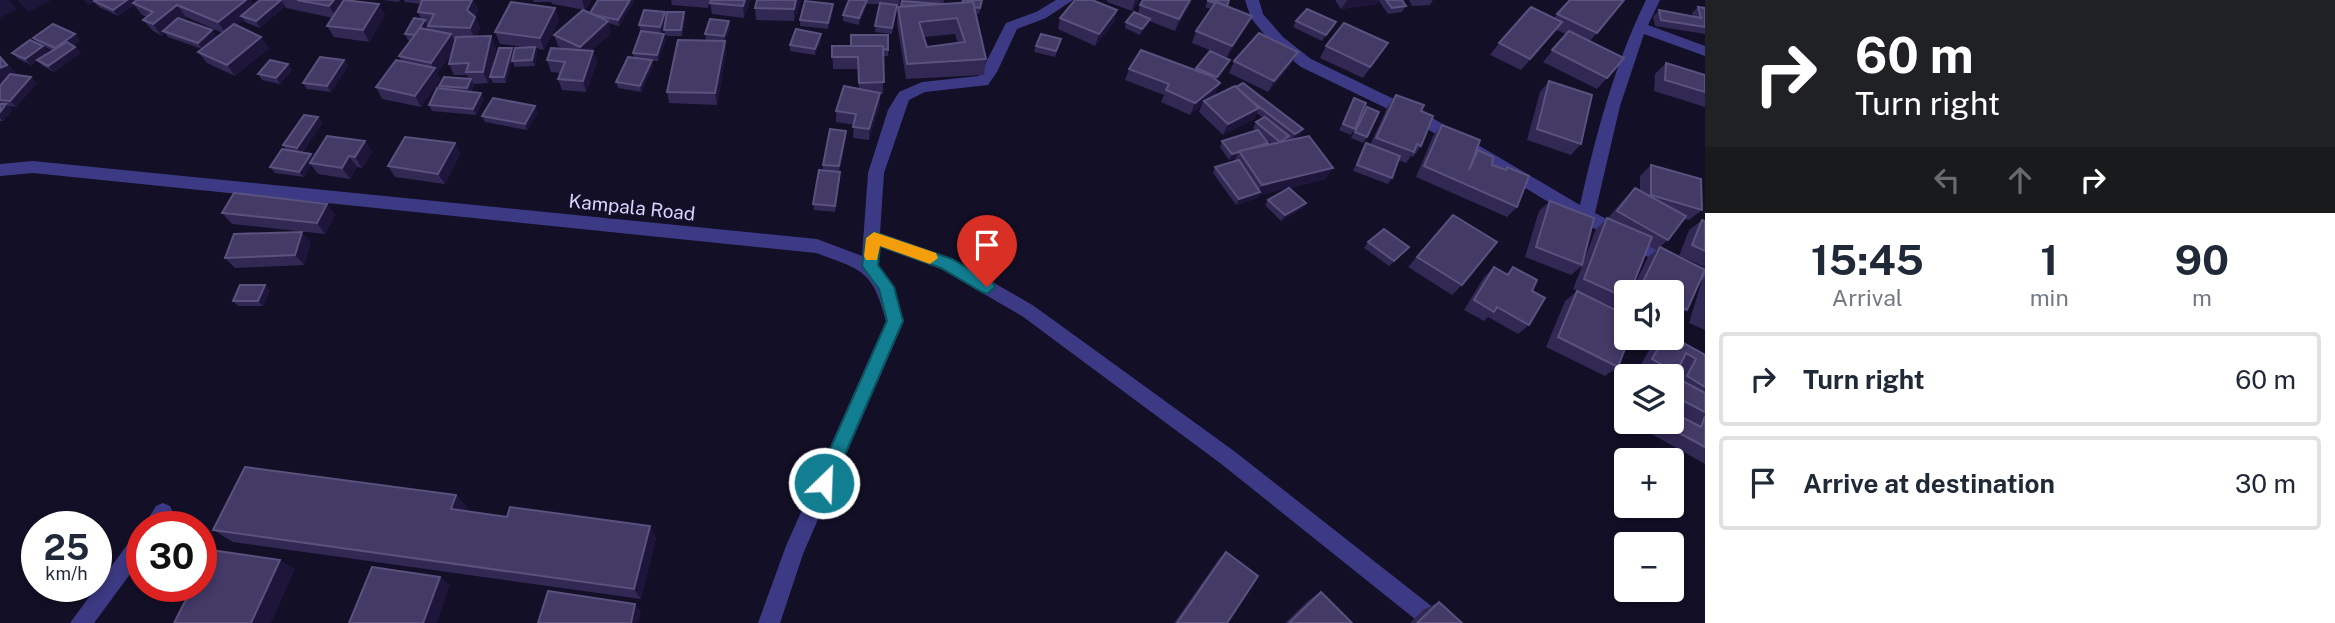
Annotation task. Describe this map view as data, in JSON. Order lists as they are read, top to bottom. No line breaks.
{"streets":{"street":["Kampala Road"]},"page":{"turn":["60 m","Turn right"],"eta":["15:45","Arrival","1","min","90","m"],"map_buttons":["+","−"],"list":[{"name":"Turn right","value":"60 m"},{"name":"Arrive at destination","value":"30 m"}],"speed":"25 km/h","limit":"30"}}
